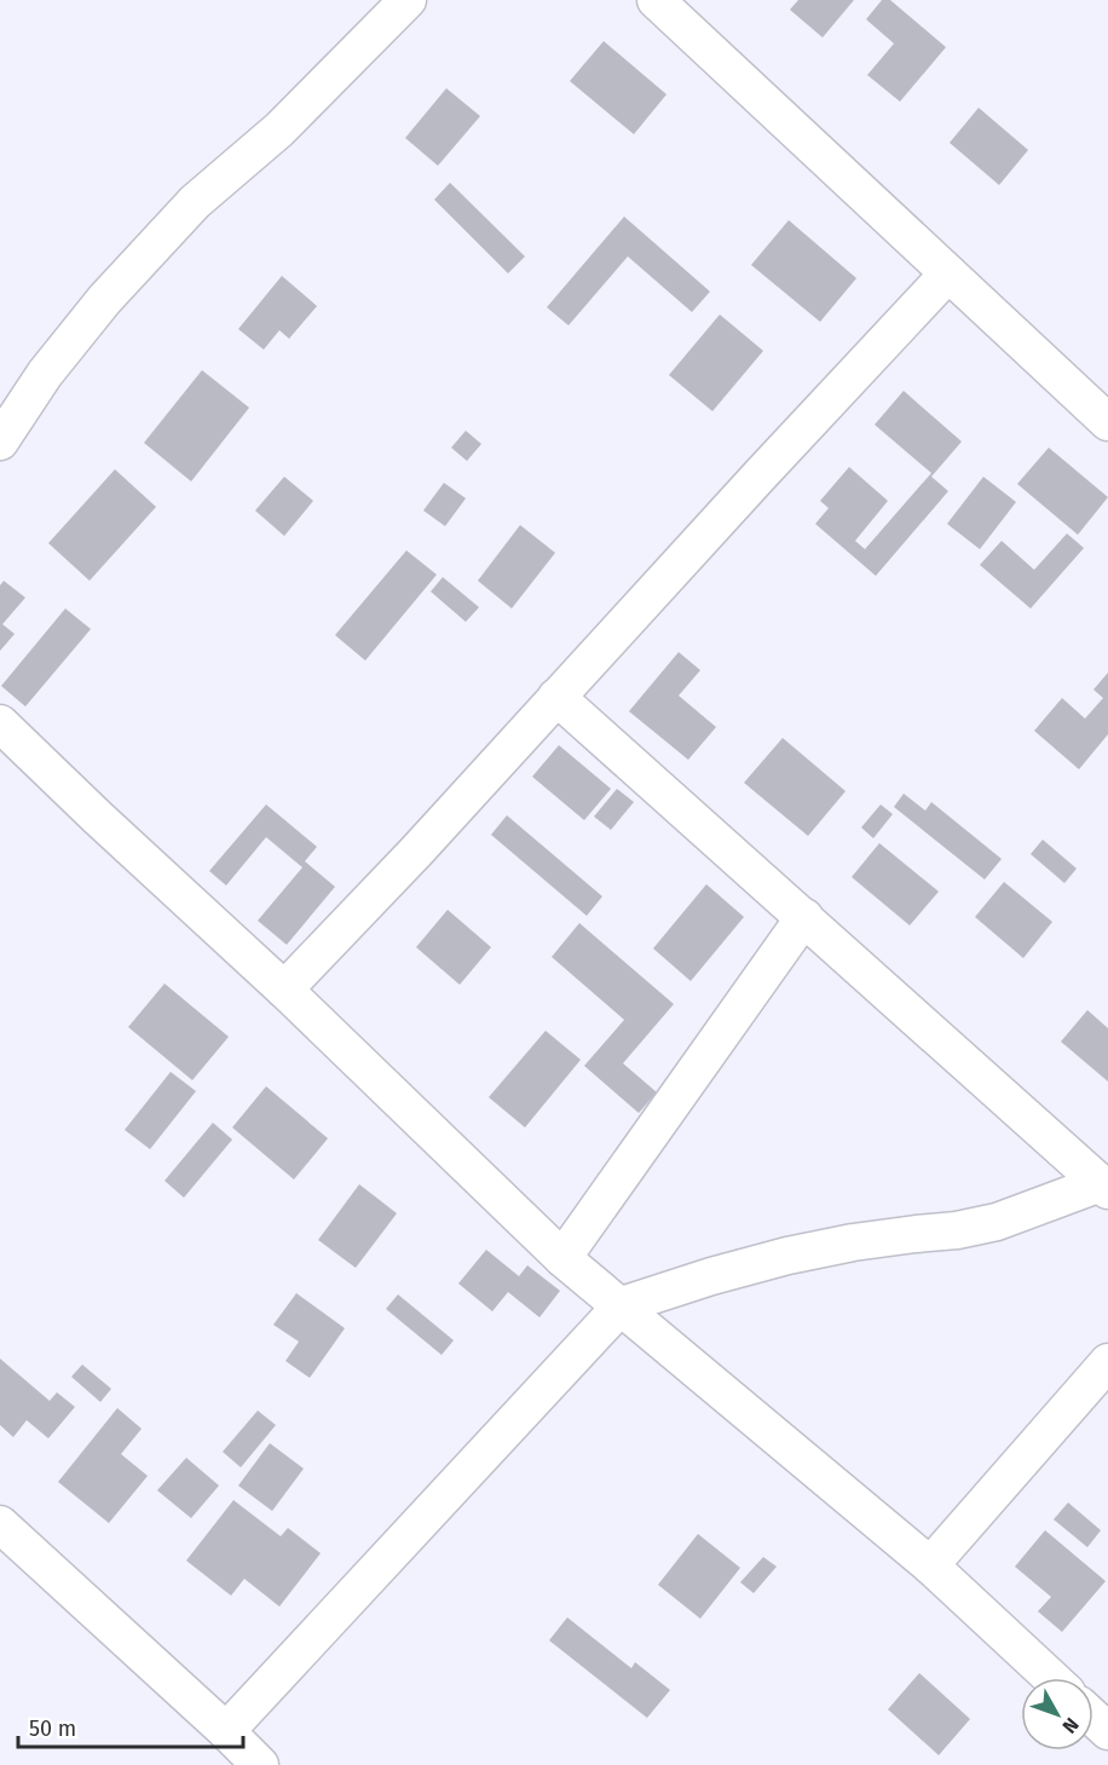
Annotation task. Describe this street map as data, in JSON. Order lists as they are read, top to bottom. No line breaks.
{"scale_bar":"50 m","north":"bottom right"}
